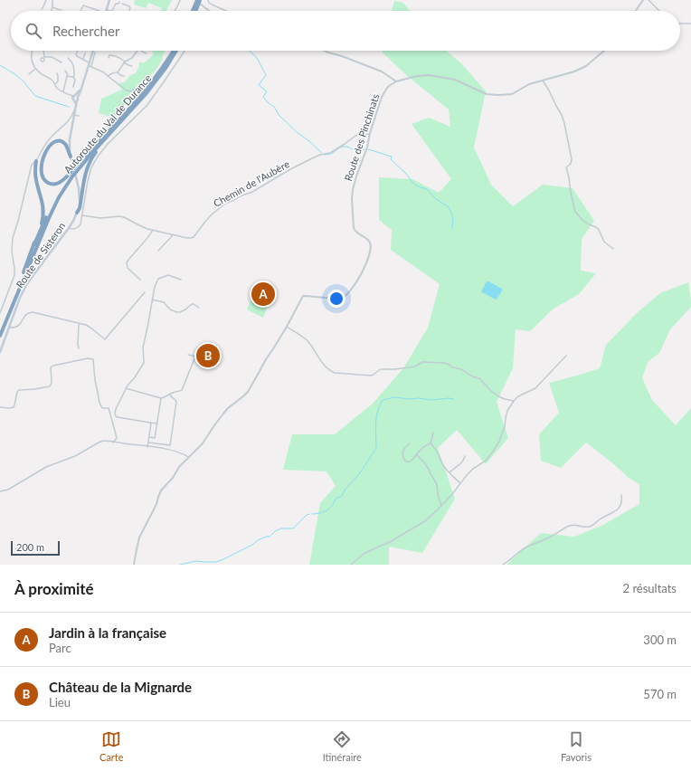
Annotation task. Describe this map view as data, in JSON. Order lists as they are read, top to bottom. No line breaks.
{"streets":{"highway":["Autoroute du Val de Durance"],"main road":["Route de Sisteron"],"street":["Route des Pinchinats","Chemin de l'Aubère"]},"crossings":[["Route des Pinchinats","Chemin de l'Aubère"]],"scale_bar":"200 m","page":{"search":"Rechercher","pins":["A","B"],"scale":"200 m","heading":["À proximité","2 résultats"],"list":[{"mark":"A","name":"Jardin à la française","note":"Parc","value":"300 m"},{"mark":"B","name":"Château de la Mignarde","note":"Lieu","value":"570 m"}],"nav":["Carte","Itinéraire","Favoris"]}}
